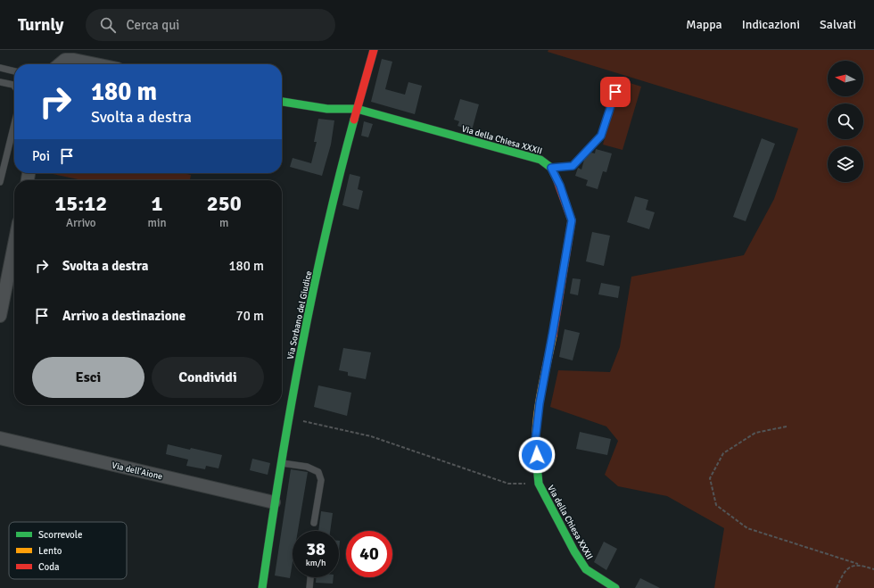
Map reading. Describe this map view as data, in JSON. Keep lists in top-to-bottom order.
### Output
{
  "streets": {
    "street": ["Via della Chiesa XXXII", "Via Sorbano del Giudice", "Via dell'Aione"]
  },
  "crossings": [
    ["Via della Chiesa XXXII", "Via Sorbano del Giudice"],
    ["Via Sorbano del Giudice", "Via dell'Aione"]
  ],
  "legend": ["Scorrevole", "Lento", "Coda"],
  "north": "left",
  "page": {
    "header": "Turnly",
    "search": "Cerca qui",
    "nav": ["Mappa", "Indicazioni", "Salvati"],
    "turn": ["180 m", "Svolta a destra"],
    "then": "Poi",
    "eta": [
      "15:12",
      "Arrivo",
      "1",
      "min",
      "250",
      "m"
    ],
    "list": [
      {
        "name": "Svolta a destra",
        "value": "180 m"
      },
      {
        "name": "Arrivo a destinazione",
        "value": "70 m"
      }
    ],
    "buttons": ["Esci", "Condividi"],
    "speed": "38 km/h",
    "limit": "40"
  }
}
